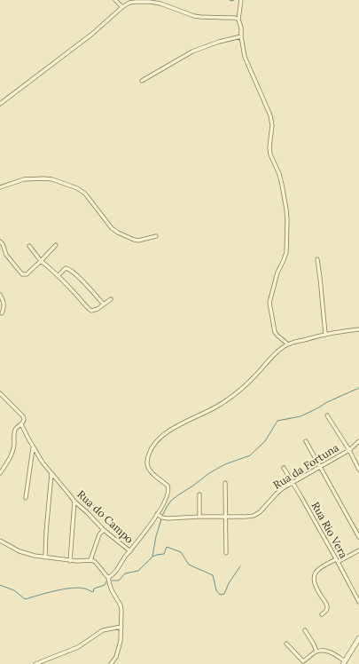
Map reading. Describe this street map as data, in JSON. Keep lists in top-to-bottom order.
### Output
{
  "streets": {
    "street": ["Rua da Fortuna", "Rua do Campo", "Rua Rio Vera"]
  },
  "crossings": [
    ["Rua da Fortuna", "Rua Rio Vera"]
  ]
}
